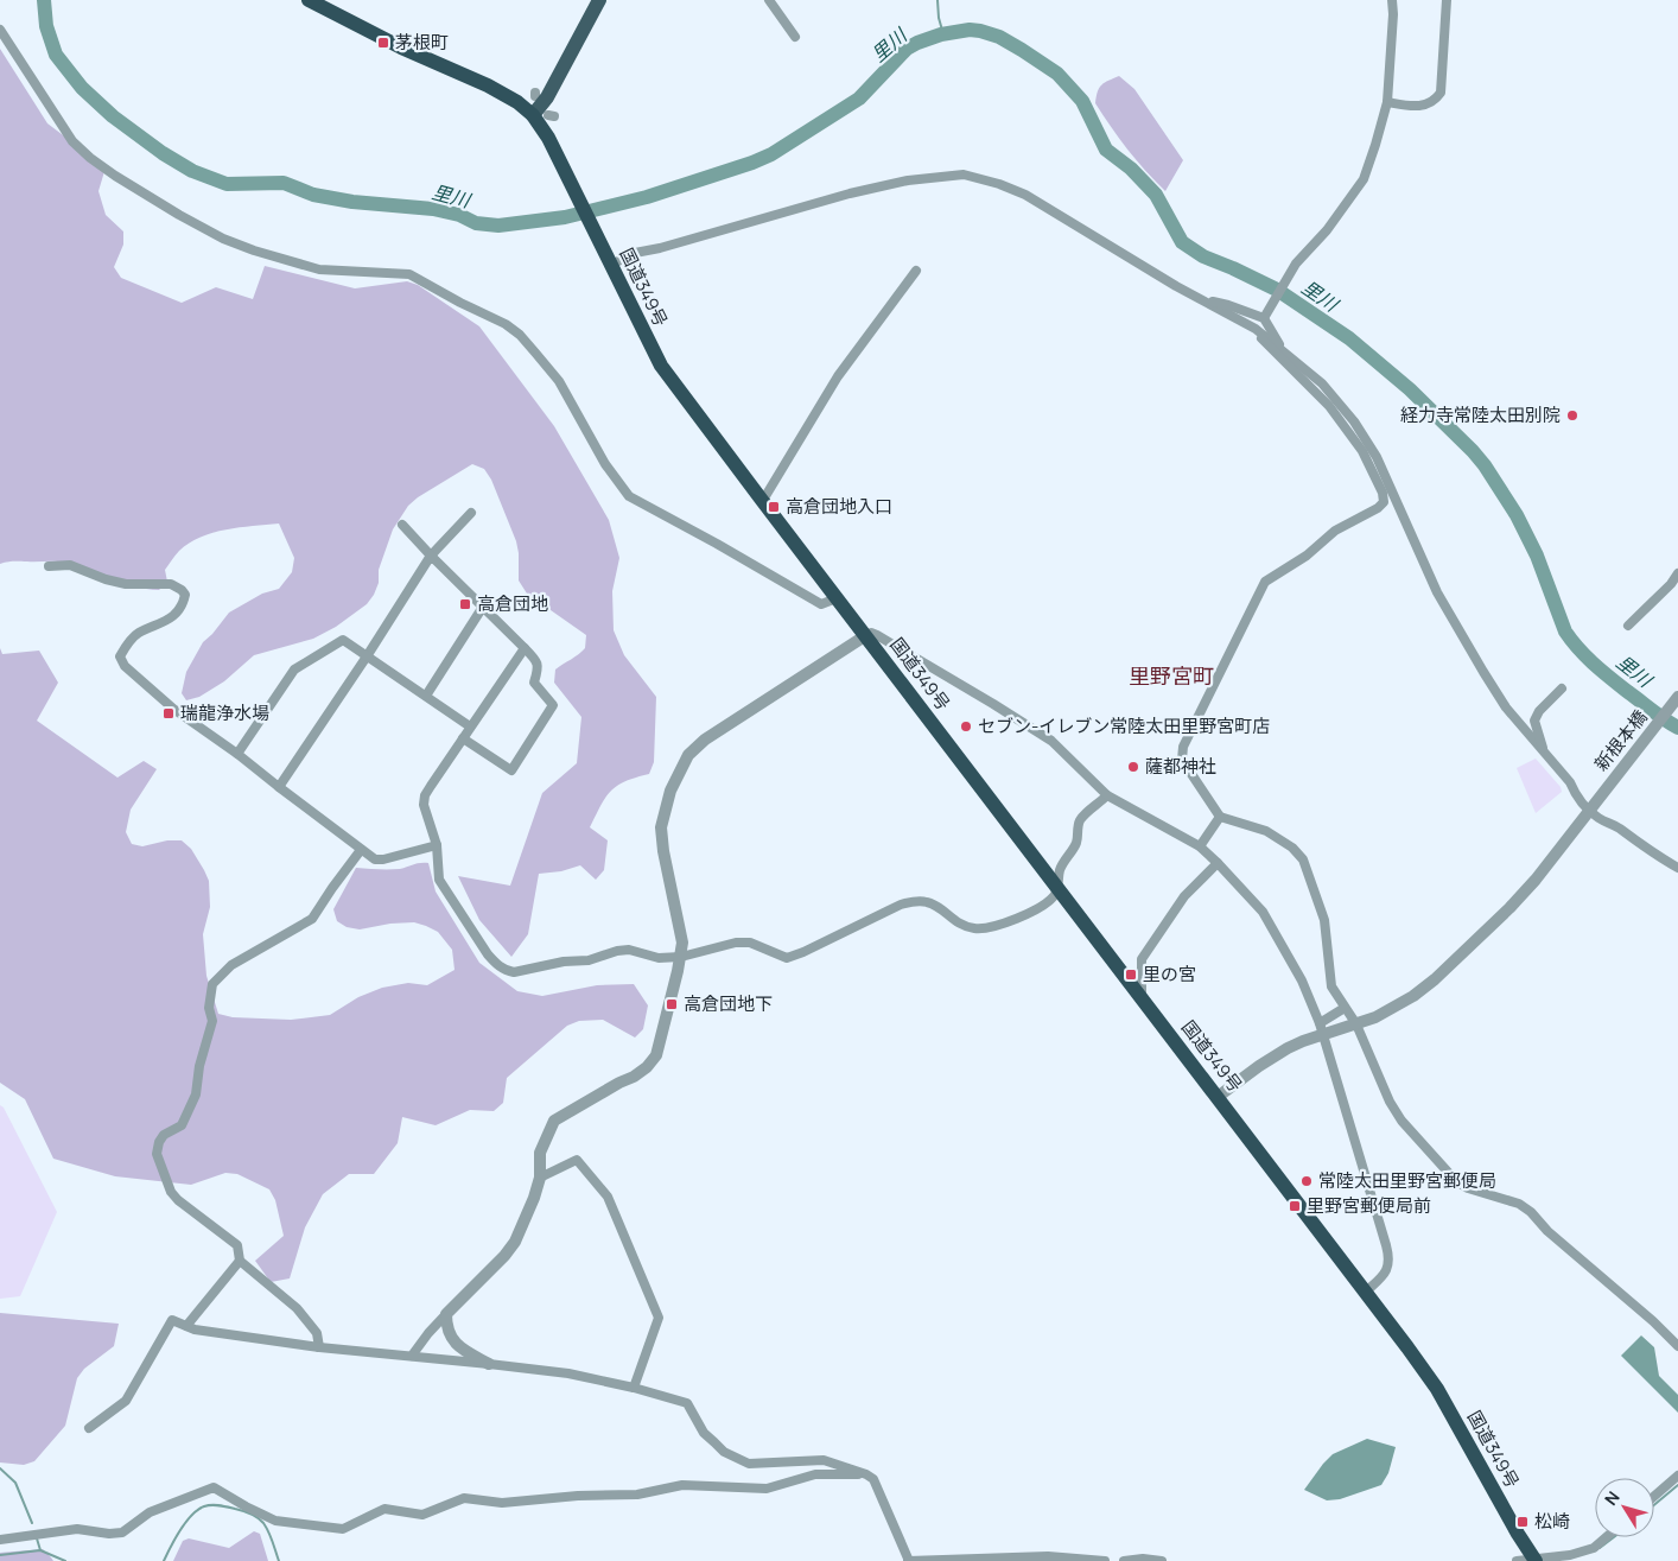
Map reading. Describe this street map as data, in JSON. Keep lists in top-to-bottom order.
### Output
{
  "streets": {
    "highway": ["国道349号"],
    "street": ["新根本橋"]
  },
  "crossings": [
    ["国道349号", "新根本橋"]
  ],
  "districts": ["里野宮町"],
  "water": ["里川"],
  "places": {
    "transit": [
      "茅根町",
      "高倉団地入口",
      "高倉団地",
      "瑞龍浄水場",
      "里の宮",
      "高倉団地下",
      "里野宮郵便局前",
      "松崎"
    ],
    "other": [
      "経力寺常陸太田別院",
      "セブン-イレブン常陸太田里野宮町店",
      "薩都神社",
      "常陸太田里野宮郵便局"
    ]
  },
  "north": "top left"
}
